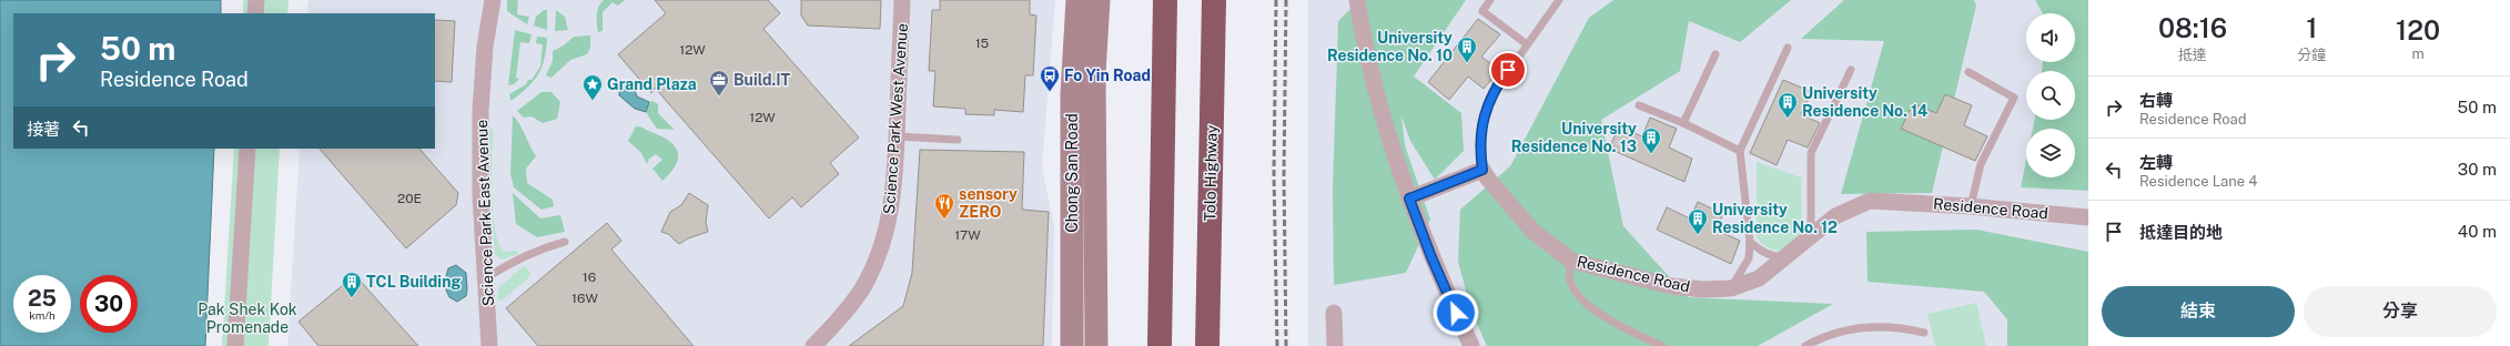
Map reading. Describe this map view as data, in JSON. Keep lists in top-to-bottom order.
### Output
{
  "streets": {
    "highway": ["Tolo Highway"],
    "main road": ["Chong San Road"],
    "street": ["Science Park West Avenue", "Residence Road", "Science Park East Avenue"]
  },
  "parks": ["Pak Shek Kok Promenade"],
  "places": {
    "building": [
      "University Residence No. 10",
      "University Residence No. 14",
      "University Residence No. 13",
      "University Residence No. 12",
      "TCL Building"
    ],
    "bus stop": ["Fo Yin Road"],
    "office": ["Build.IT"],
    "place": ["Grand Plaza"],
    "restaurant": ["sensory ZERO"]
  },
  "house_numbers": [
    "15",
    "12W",
    "12W",
    "20E",
    "17W",
    "16",
    "16W"
  ],
  "page": {
    "eta": [
      "08:16",
      "抵達",
      "1",
      "分鐘",
      "120",
      "m"
    ],
    "turn": ["50 m", "Residence Road"],
    "list": [
      {
        "name": "右轉",
        "note": "Residence Road",
        "value": "50 m"
      },
      {
        "name": "左轉",
        "note": "Residence Lane 4",
        "value": "30 m"
      },
      {
        "name": "抵達目的地",
        "value": "40 m"
      }
    ],
    "then": "接著",
    "speed": "25 km/h",
    "limit": "30",
    "buttons": ["結束", "分享"]
  }
}
